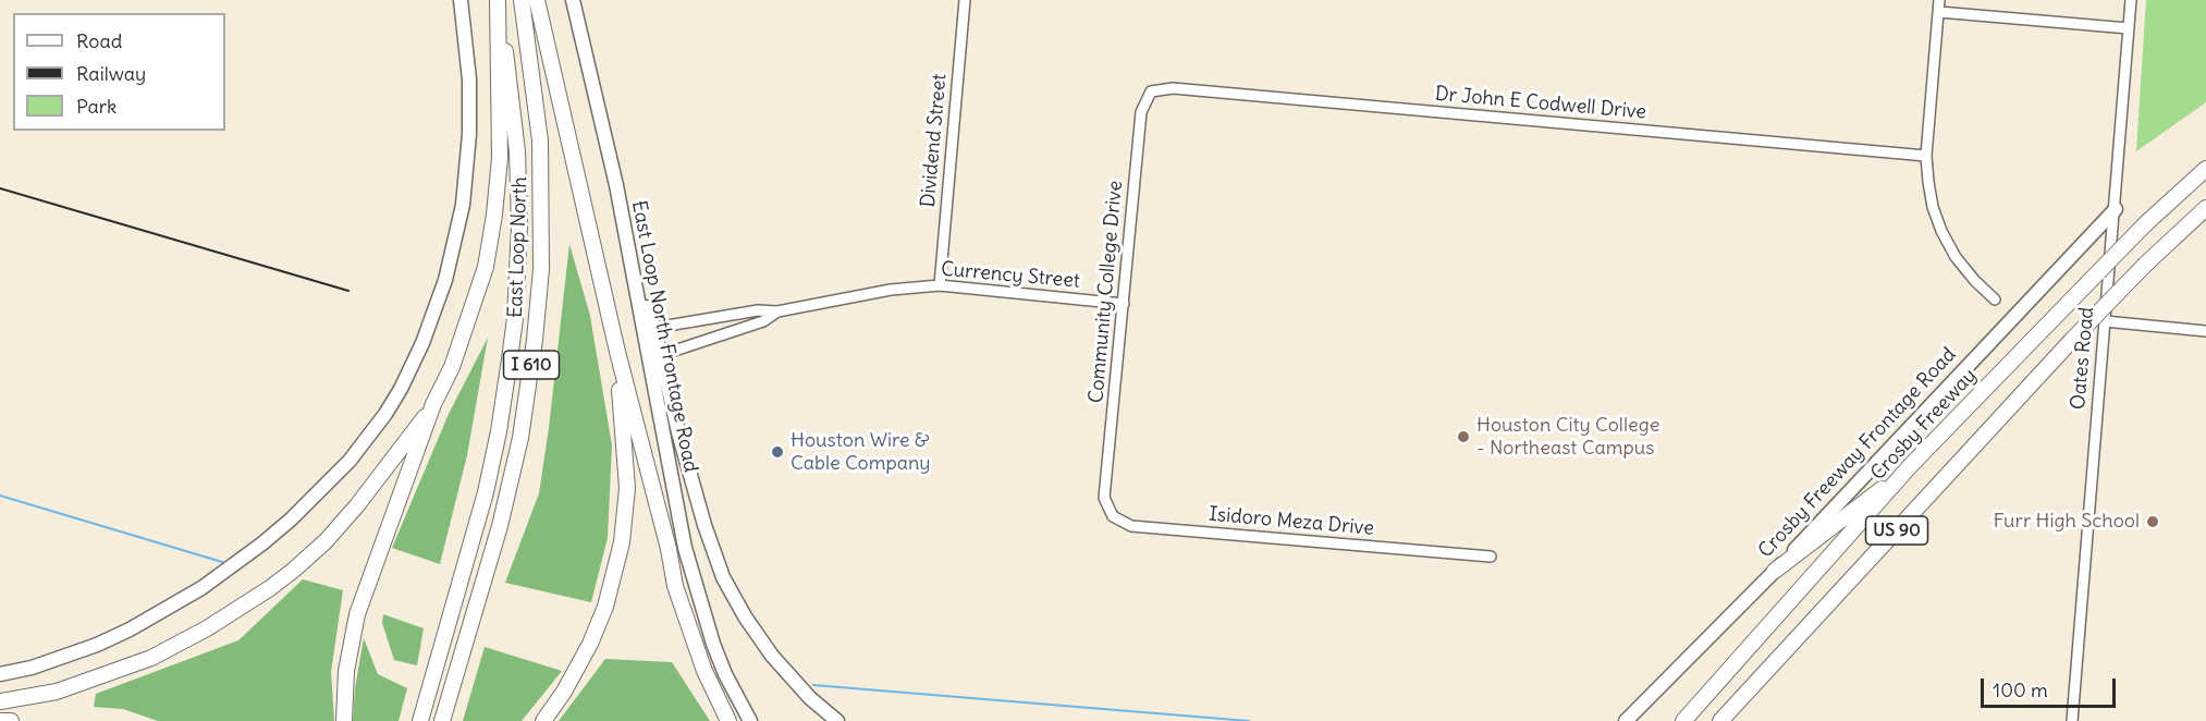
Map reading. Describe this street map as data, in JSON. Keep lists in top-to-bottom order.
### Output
{
  "streets": {
    "highway": [
      "East Loop North",
      "I 610",
      "Crosby Freeway",
      "US 90"
    ],
    "main road": ["East Loop North Frontage Road", "Crosby Freeway Frontage Road"],
    "street": [
      "Dr John E Codwell Drive",
      "Dividend Street",
      "Currency Street",
      "Community College Drive",
      "Oates Road",
      "Isidoro Meza Drive"
    ]
  },
  "crossings": [
    ["Dr John E Codwell Drive", "Community College Drive"],
    ["Dividend Street", "Currency Street"],
    ["Currency Street", "Community College Drive"],
    ["Community College Drive", "Isidoro Meza Drive"],
    ["Oates Road", "Crosby Freeway Frontage Road"]
  ],
  "places": ["Houston City College - Northeast Campus", "Houston Wire & Cable Company", "Furr High School"],
  "legend": ["Road", "Railway", "Park"],
  "scale_bar": "100 m"
}
